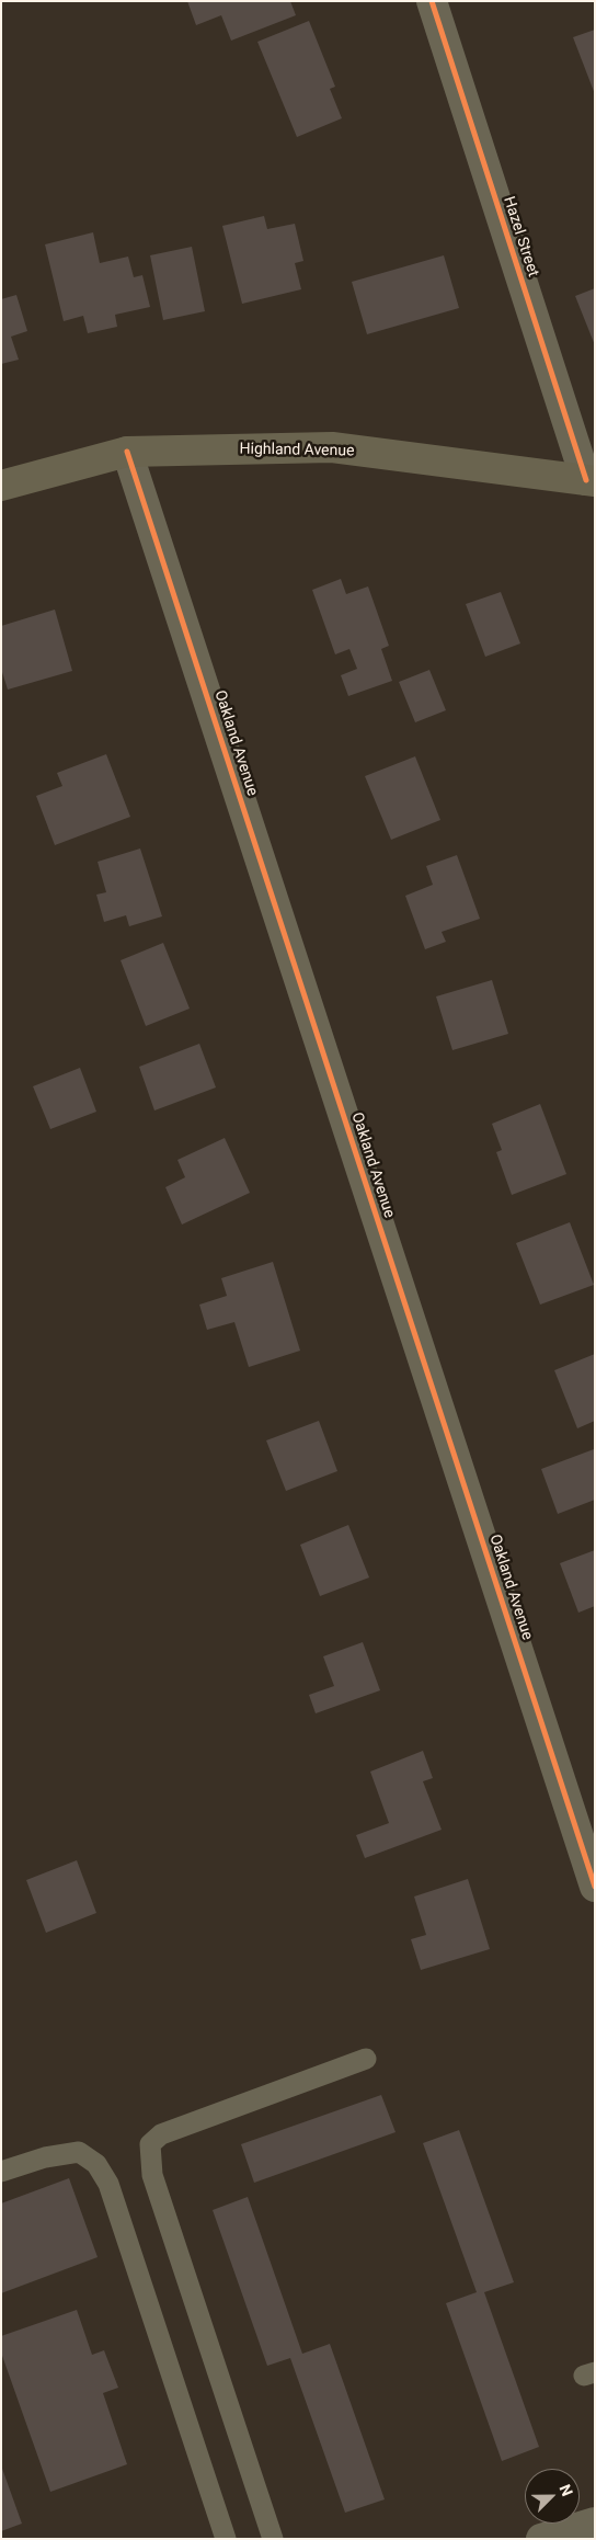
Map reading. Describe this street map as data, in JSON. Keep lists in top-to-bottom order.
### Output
{
  "streets": {
    "main road": ["Highland Avenue"],
    "street": ["Hazel Street", "Oakland Avenue"]
  },
  "crossings": [
    ["Hazel Street", "Highland Avenue"],
    ["Highland Avenue", "Oakland Avenue"]
  ],
  "north": "top right"
}
